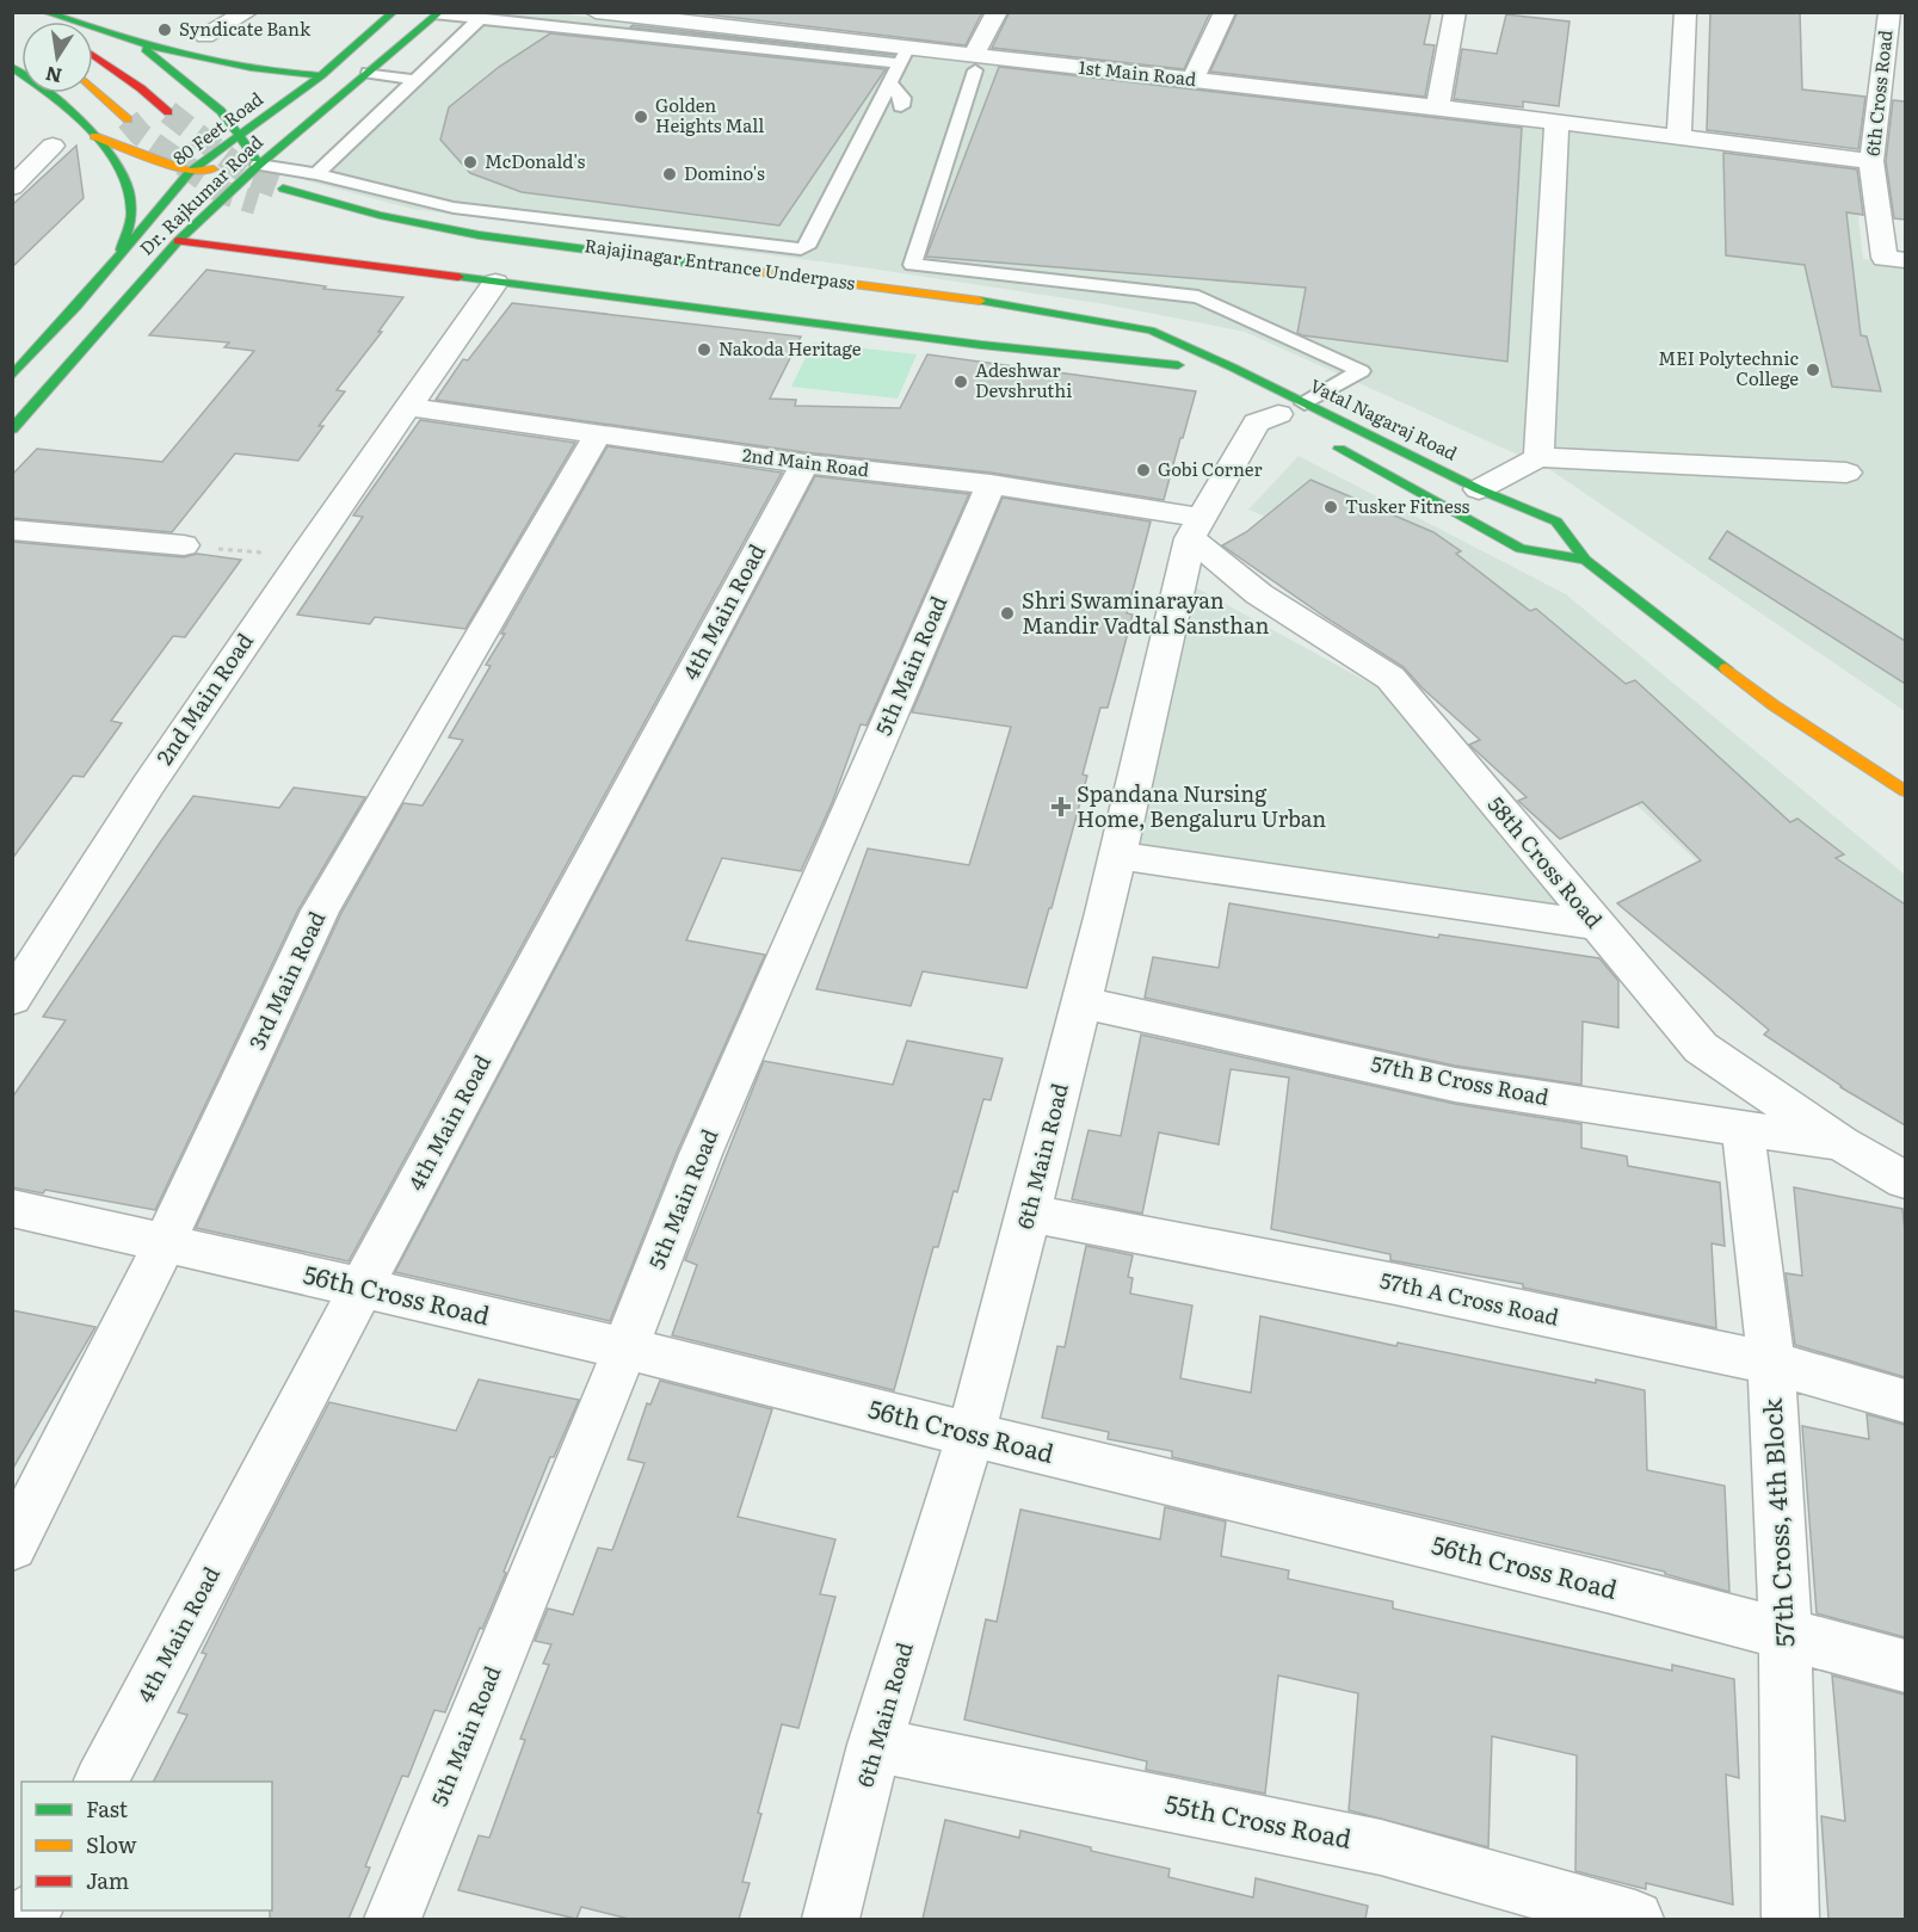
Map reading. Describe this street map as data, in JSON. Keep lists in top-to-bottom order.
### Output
{
  "streets": {
    "main road": [
      "80 Feet Road",
      "Dr. Rajkumar Road",
      "Rajajinagar Entrance Underpass",
      "Vatal Nagaraj Road"
    ],
    "street": [
      "1st Main Road",
      "6th Cross Road",
      "2nd Main Road",
      "4th Main Road",
      "5th Main Road",
      "58th Cross Road",
      "3rd Main Road",
      "57th B Cross Road",
      "6th Main Road",
      "56th Cross Road",
      "57th A Cross Road",
      "57th Cross, 4th Block",
      "55th Cross Road"
    ]
  },
  "crossings": [
    ["1st Main Road", "6th Cross Road"],
    ["80 Feet Road", "Dr. Rajkumar Road"],
    ["Rajajinagar Entrance Underpass", "Vatal Nagaraj Road"],
    ["Vatal Nagaraj Road", "6th Main Road"],
    ["2nd Main Road", "4th Main Road"],
    ["2nd Main Road", "5th Main Road"],
    ["2nd Main Road", "58th Cross Road"],
    ["2nd Main Road", "3rd Main Road"],
    ["2nd Main Road", "6th Main Road"],
    ["4th Main Road", "56th Cross Road"],
    ["5th Main Road", "56th Cross Road"],
    ["58th Cross Road", "57th B Cross Road"],
    ["58th Cross Road", "6th Main Road"],
    ["3rd Main Road", "56th Cross Road"],
    ["57th B Cross Road", "6th Main Road"],
    ["57th B Cross Road", "57th Cross, 4th Block"],
    ["6th Main Road", "56th Cross Road"],
    ["6th Main Road", "57th A Cross Road"],
    ["6th Main Road", "55th Cross Road"],
    ["56th Cross Road", "57th Cross, 4th Block"],
    ["57th A Cross Road", "57th Cross, 4th Block"]
  ],
  "places": {
    "other": [
      "Syndicate Bank",
      "Golden Heights Mall",
      "McDonald's",
      "Domino's",
      "Nakoda Heritage",
      "MEI Polytechnic College",
      "Adeshwar Devshruthi",
      "Gobi Corner",
      "Tusker Fitness",
      "Shri Swaminarayan Mandir Vadtal Sansthan"
    ],
    "health": ["Spandana Nursing Home, Bengaluru Urban"]
  },
  "legend": ["Fast", "Slow", "Jam"],
  "north": "bottom"
}
